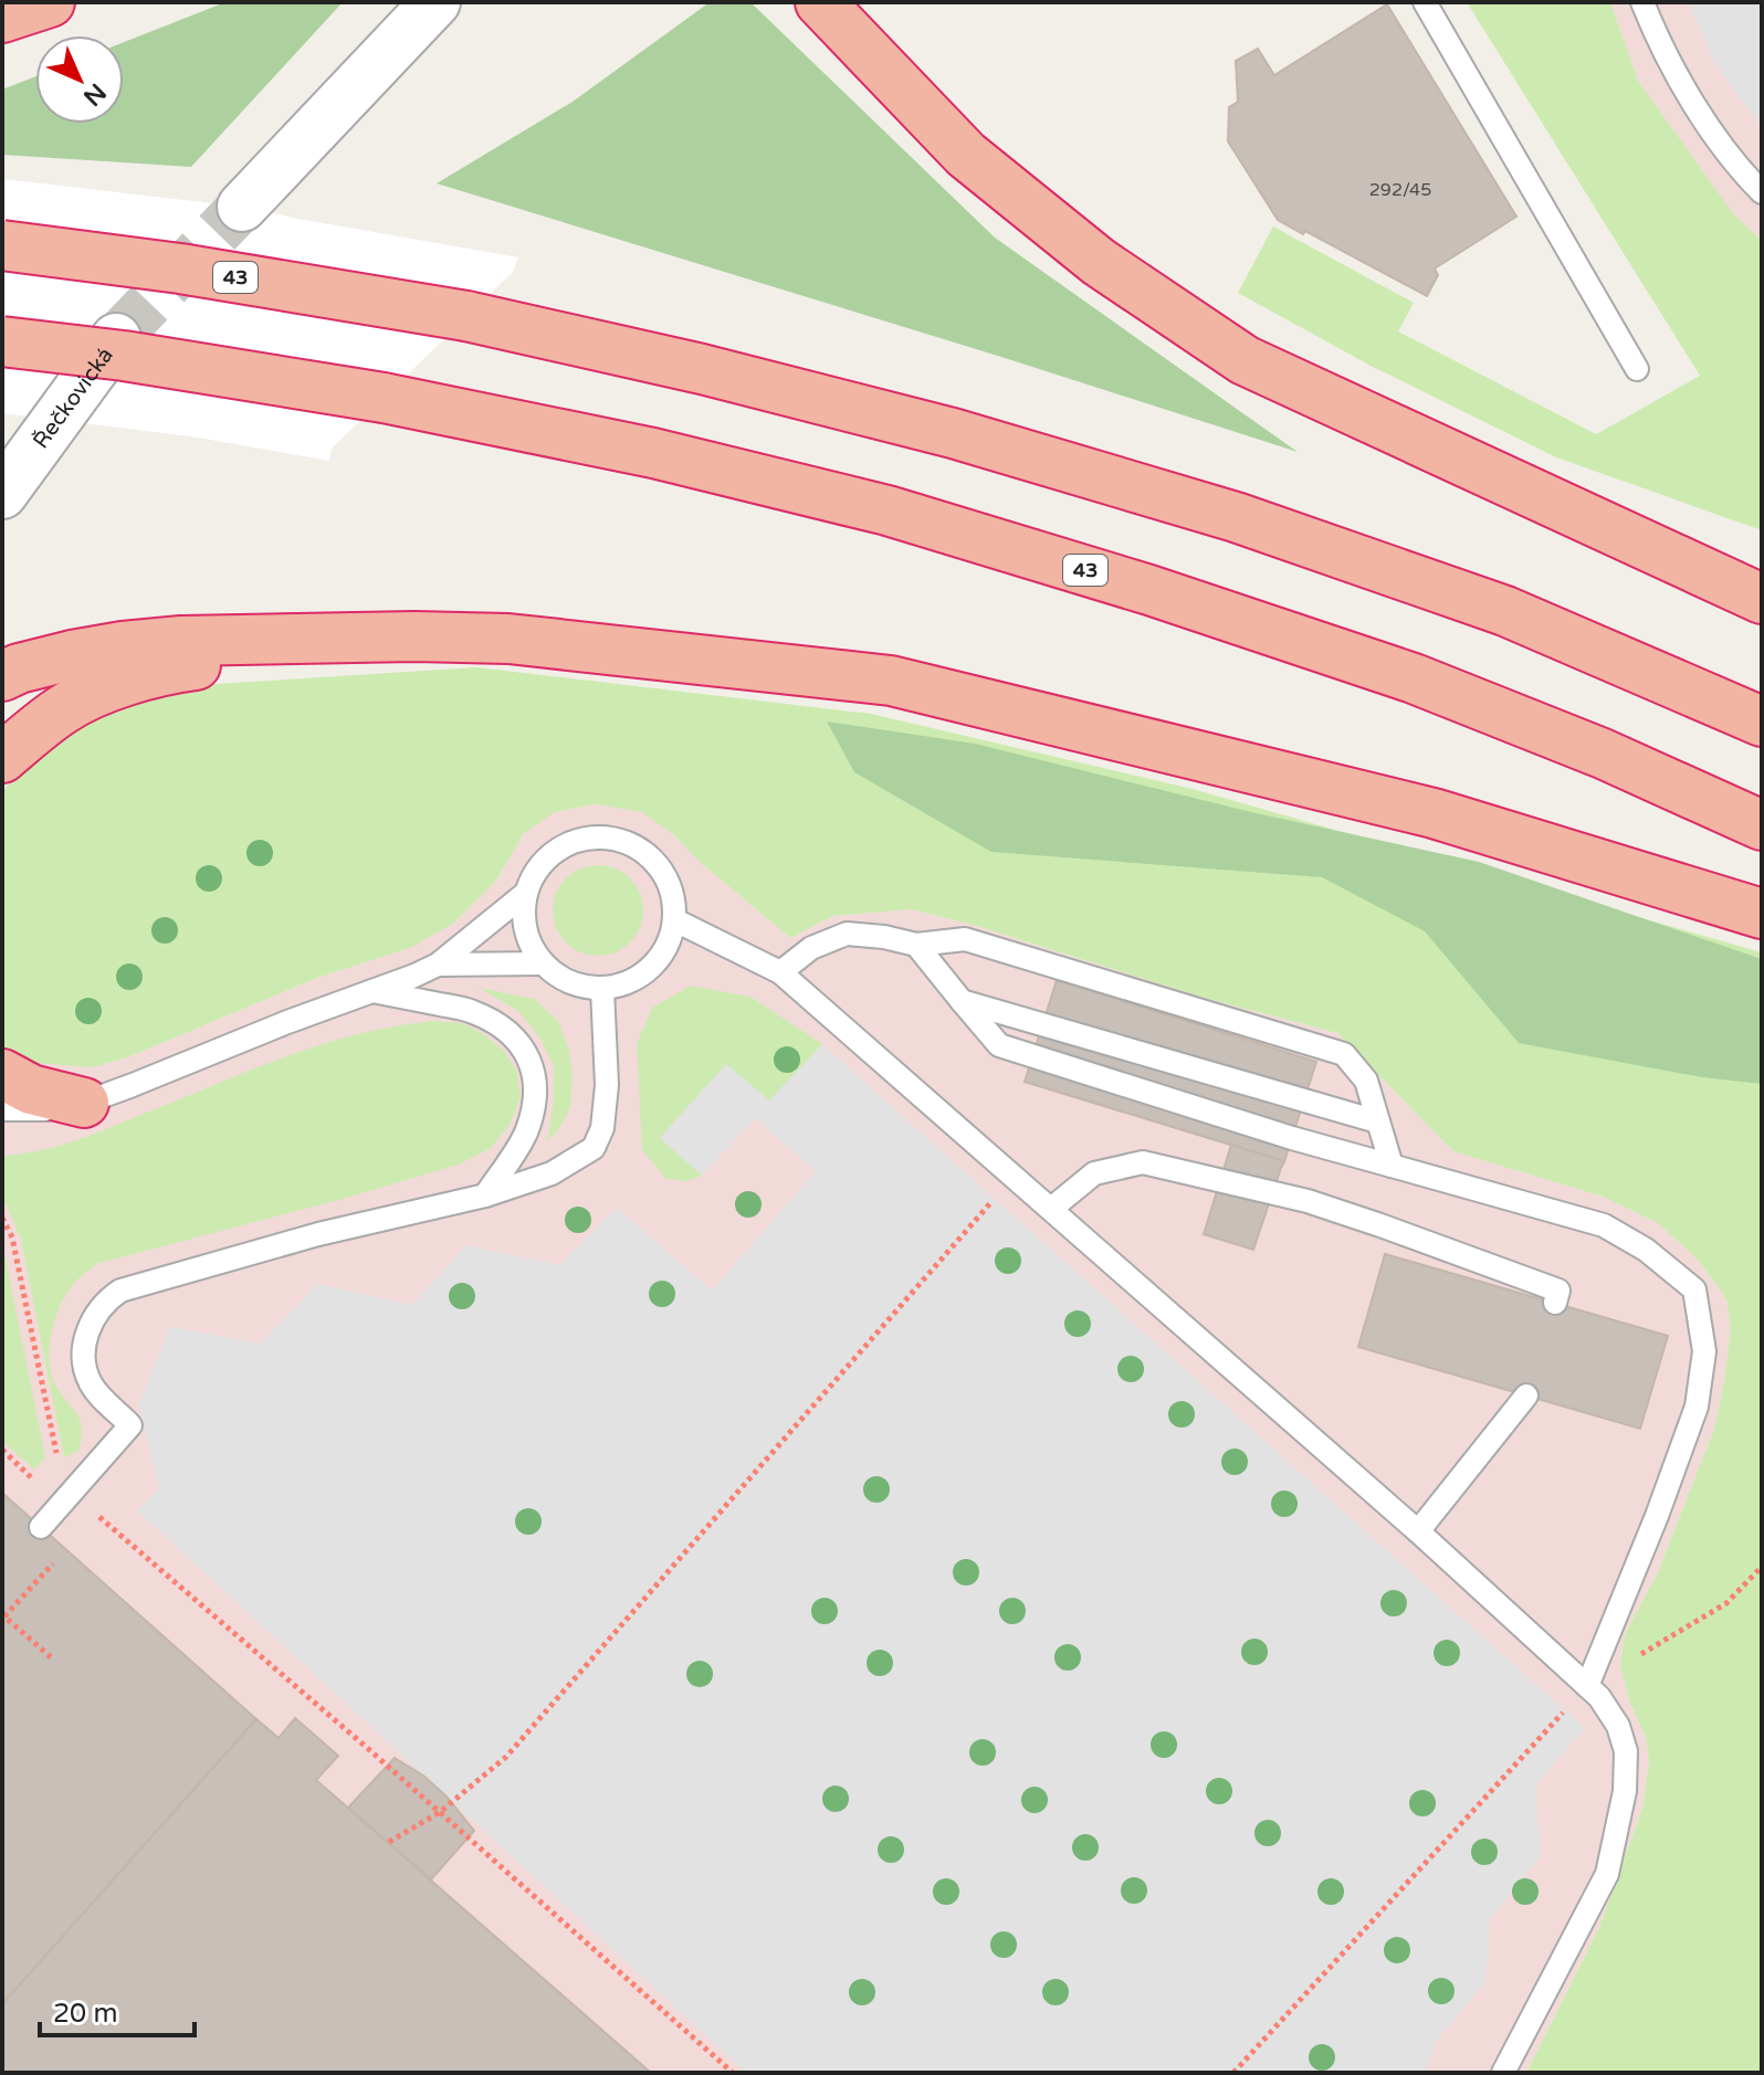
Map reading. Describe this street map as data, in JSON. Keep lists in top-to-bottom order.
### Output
{
  "streets": {
    "highway": ["43"],
    "street": ["Řečkovická"]
  },
  "house_numbers": ["292/45"],
  "scale_bar": "20 m",
  "north": "bottom right"
}
